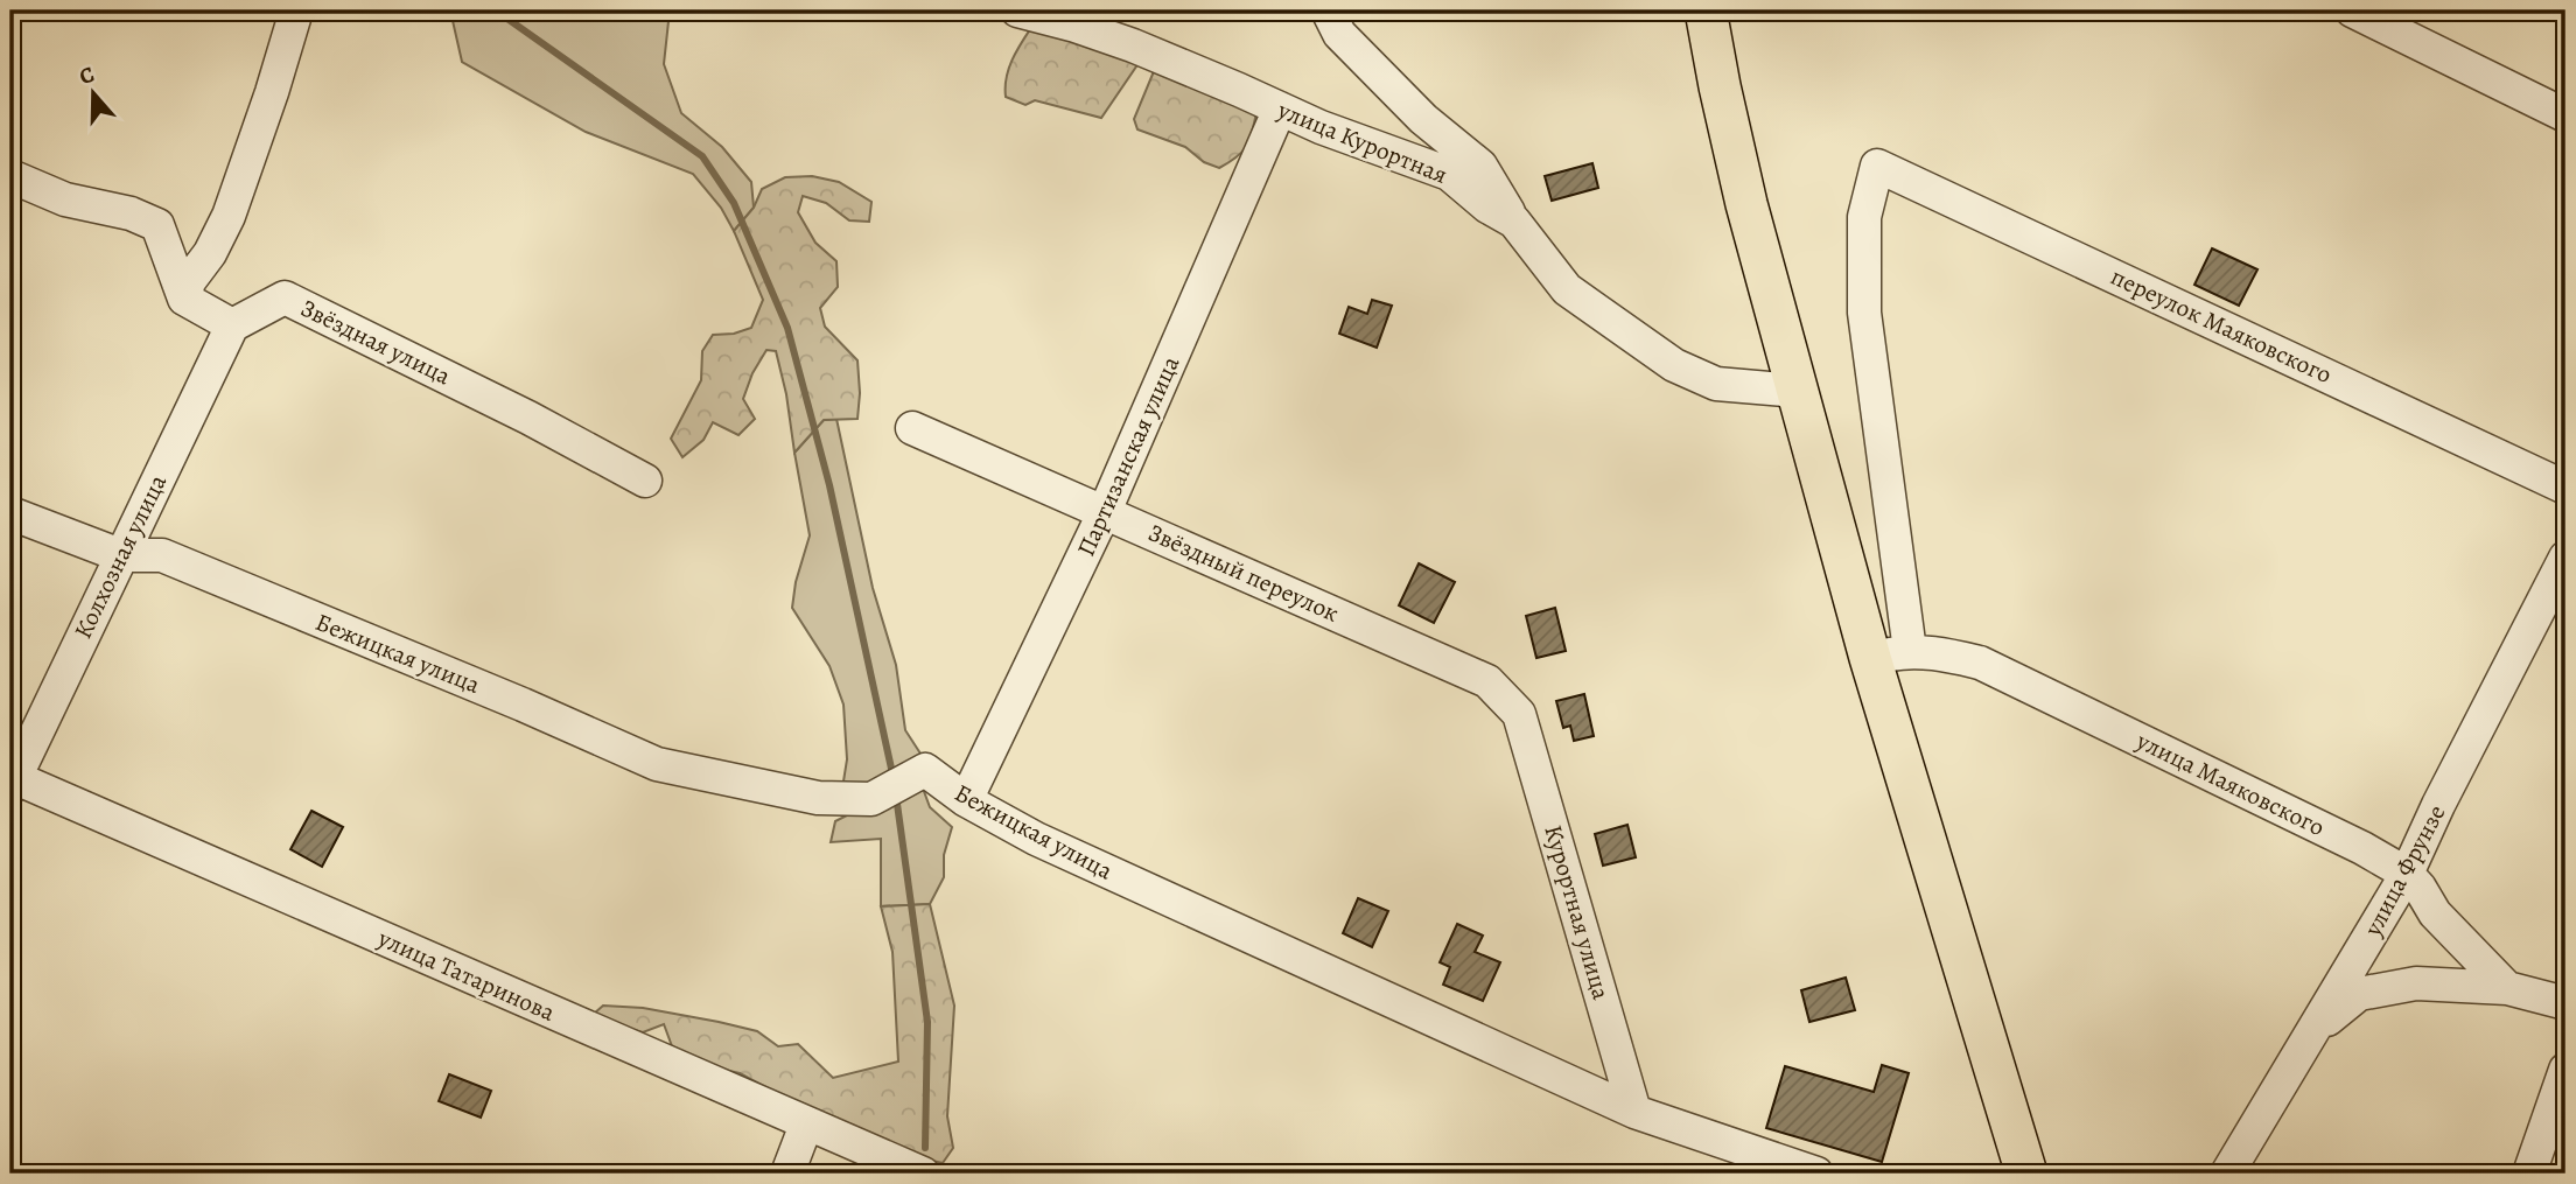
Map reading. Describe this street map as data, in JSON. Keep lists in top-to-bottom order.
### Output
{
  "streets": {
    "street": [
      "улица Курортная",
      "переулок Маяковского",
      "Звёздная улица",
      "Партизанская улица",
      "Колхозная улица",
      "Звёздный переулок",
      "Бежицкая улица",
      "улица Маяковского",
      "улица Фрунзе",
      "Курортная улица",
      "улица Татаринова"
    ]
  },
  "crossings": [
    ["улица Курортная", "Партизанская улица"],
    ["переулок Маяковского", "улица Маяковского"],
    ["Звёздная улица", "Колхозная улица"],
    ["Партизанская улица", "Звёздный переулок"],
    ["Партизанская улица", "Бежицкая улица"],
    ["Колхозная улица", "Бежицкая улица"],
    ["Колхозная улица", "улица Татаринова"],
    ["Звёздный переулок", "Курортная улица"],
    ["Бежицкая улица", "Курортная улица"],
    ["улица Маяковского", "улица Фрунзе"]
  ],
  "north": "top"
}
